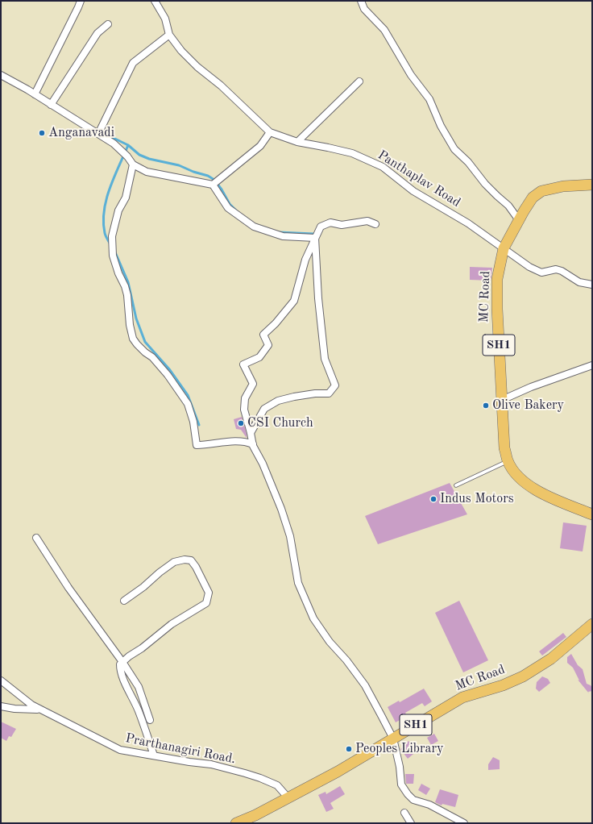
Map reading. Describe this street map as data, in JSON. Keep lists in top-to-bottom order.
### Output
{
  "streets": {
    "main road": ["MC Road", "SH1"],
    "street": ["Panthaplav Road", "Prarthanagiri Road."]
  },
  "crossings": [
    ["Panthaplav Road", "MC Road"],
    ["MC Road", "Prarthanagiri Road."]
  ],
  "places": [
    "Anganavadi",
    "Olive Bakery",
    "CSI Church",
    "Indus Motors",
    "Peoples Library"
  ]
}
